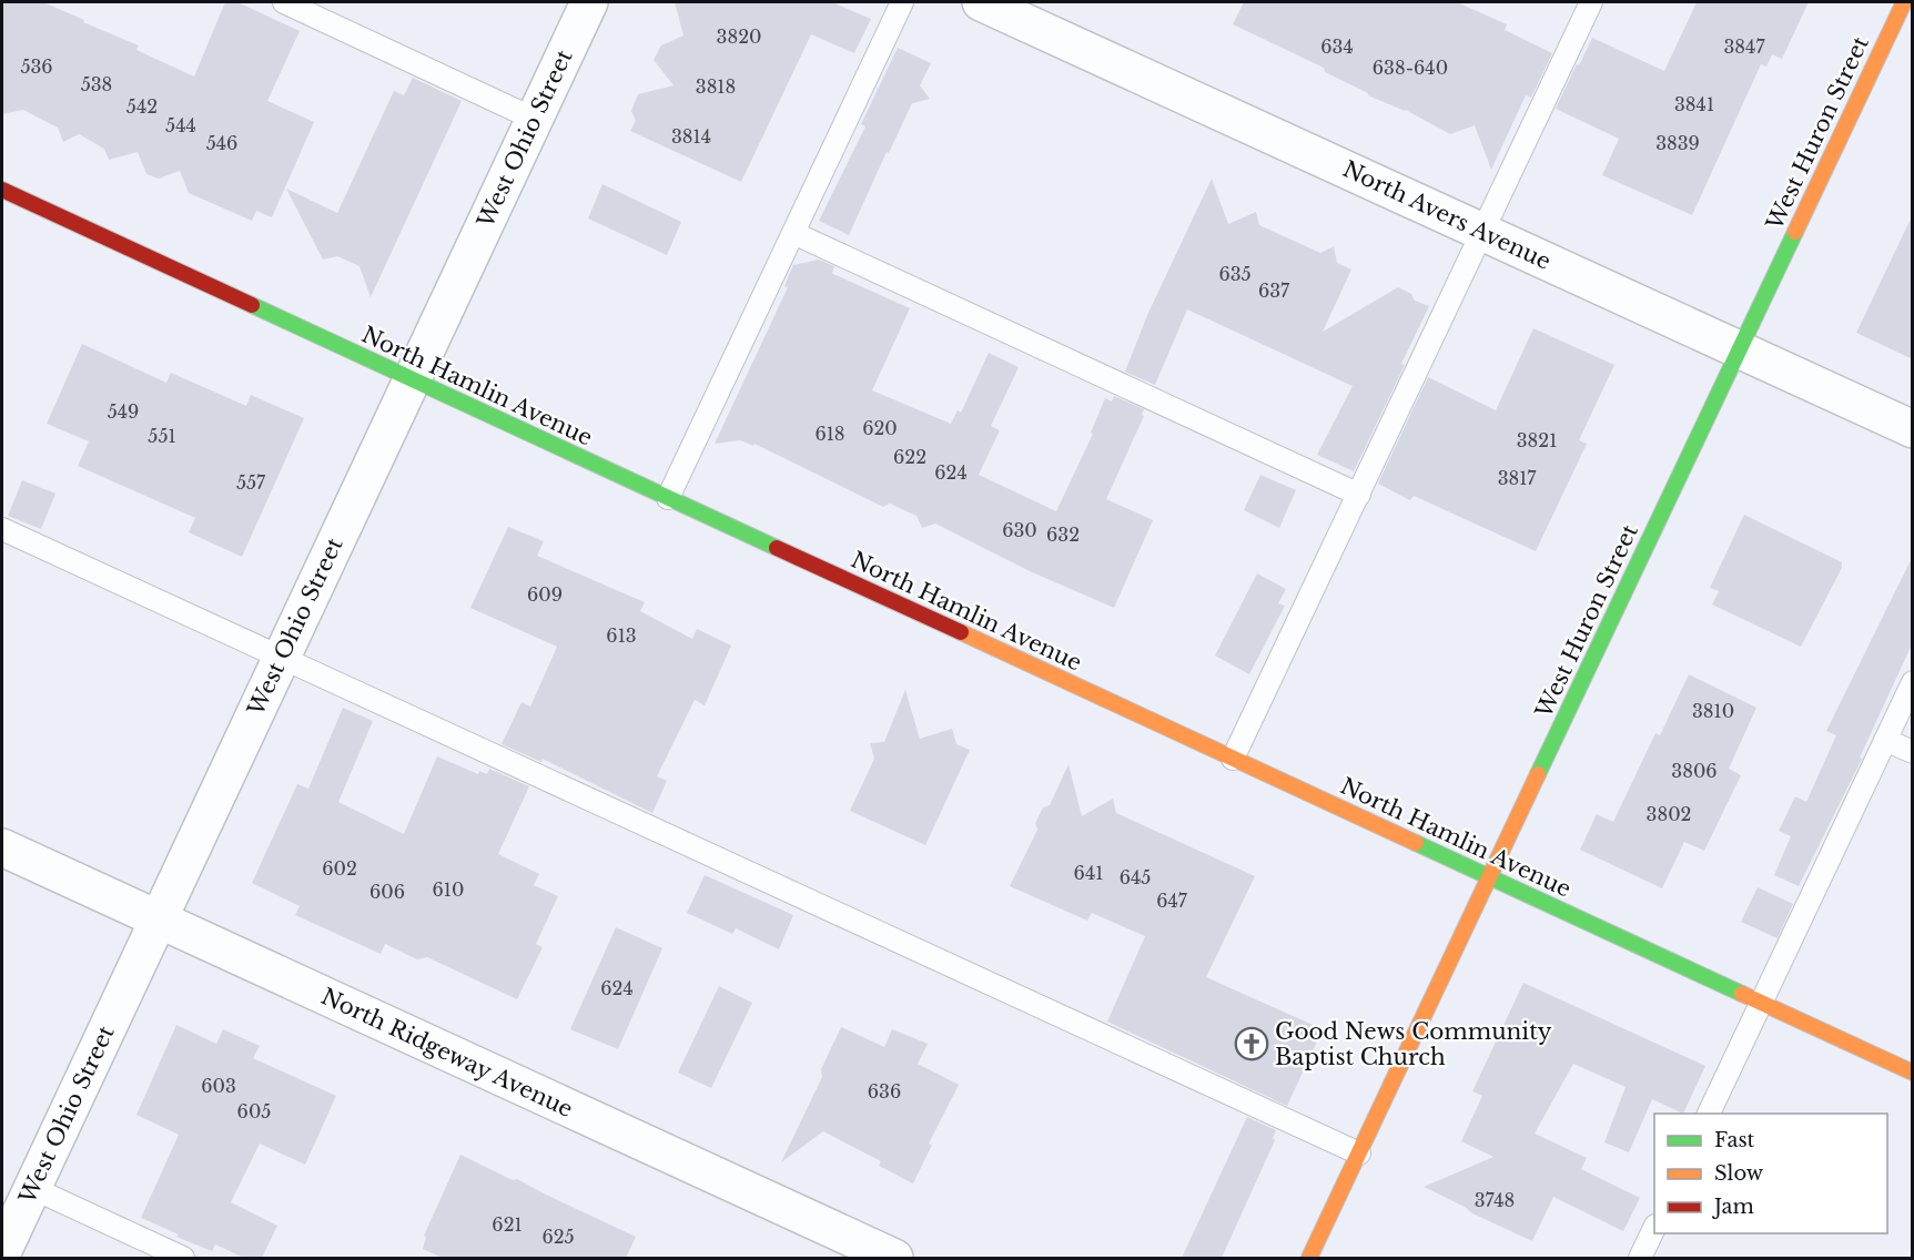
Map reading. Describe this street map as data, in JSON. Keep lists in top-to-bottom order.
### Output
{
  "streets": {
    "street": [
      "West Huron Street",
      "West Ohio Street",
      "North Avers Avenue",
      "North Hamlin Avenue",
      "North Ridgeway Avenue"
    ]
  },
  "crossings": [
    ["West Huron Street", "North Avers Avenue"],
    ["West Huron Street", "North Hamlin Avenue"],
    ["West Ohio Street", "North Hamlin Avenue"],
    ["West Ohio Street", "North Ridgeway Avenue"]
  ],
  "places": {
    "church": ["Good News Community Baptist Church"]
  },
  "house_numbers": [
    "3820",
    "634",
    "3847",
    "536",
    "638-640",
    "538",
    "3818",
    "3841",
    "542",
    "544",
    "3814",
    "546",
    "3839",
    "635",
    "637",
    "549",
    "620",
    "618",
    "551",
    "3821",
    "622",
    "624",
    "3817",
    "557",
    "630",
    "632",
    "609",
    "613",
    "3810",
    "3806",
    "3802",
    "602",
    "641",
    "645",
    "610",
    "606",
    "647",
    "624",
    "603",
    "636",
    "605",
    "3748",
    "621",
    "625"
  ],
  "legend": ["Fast", "Slow", "Jam"]
}
